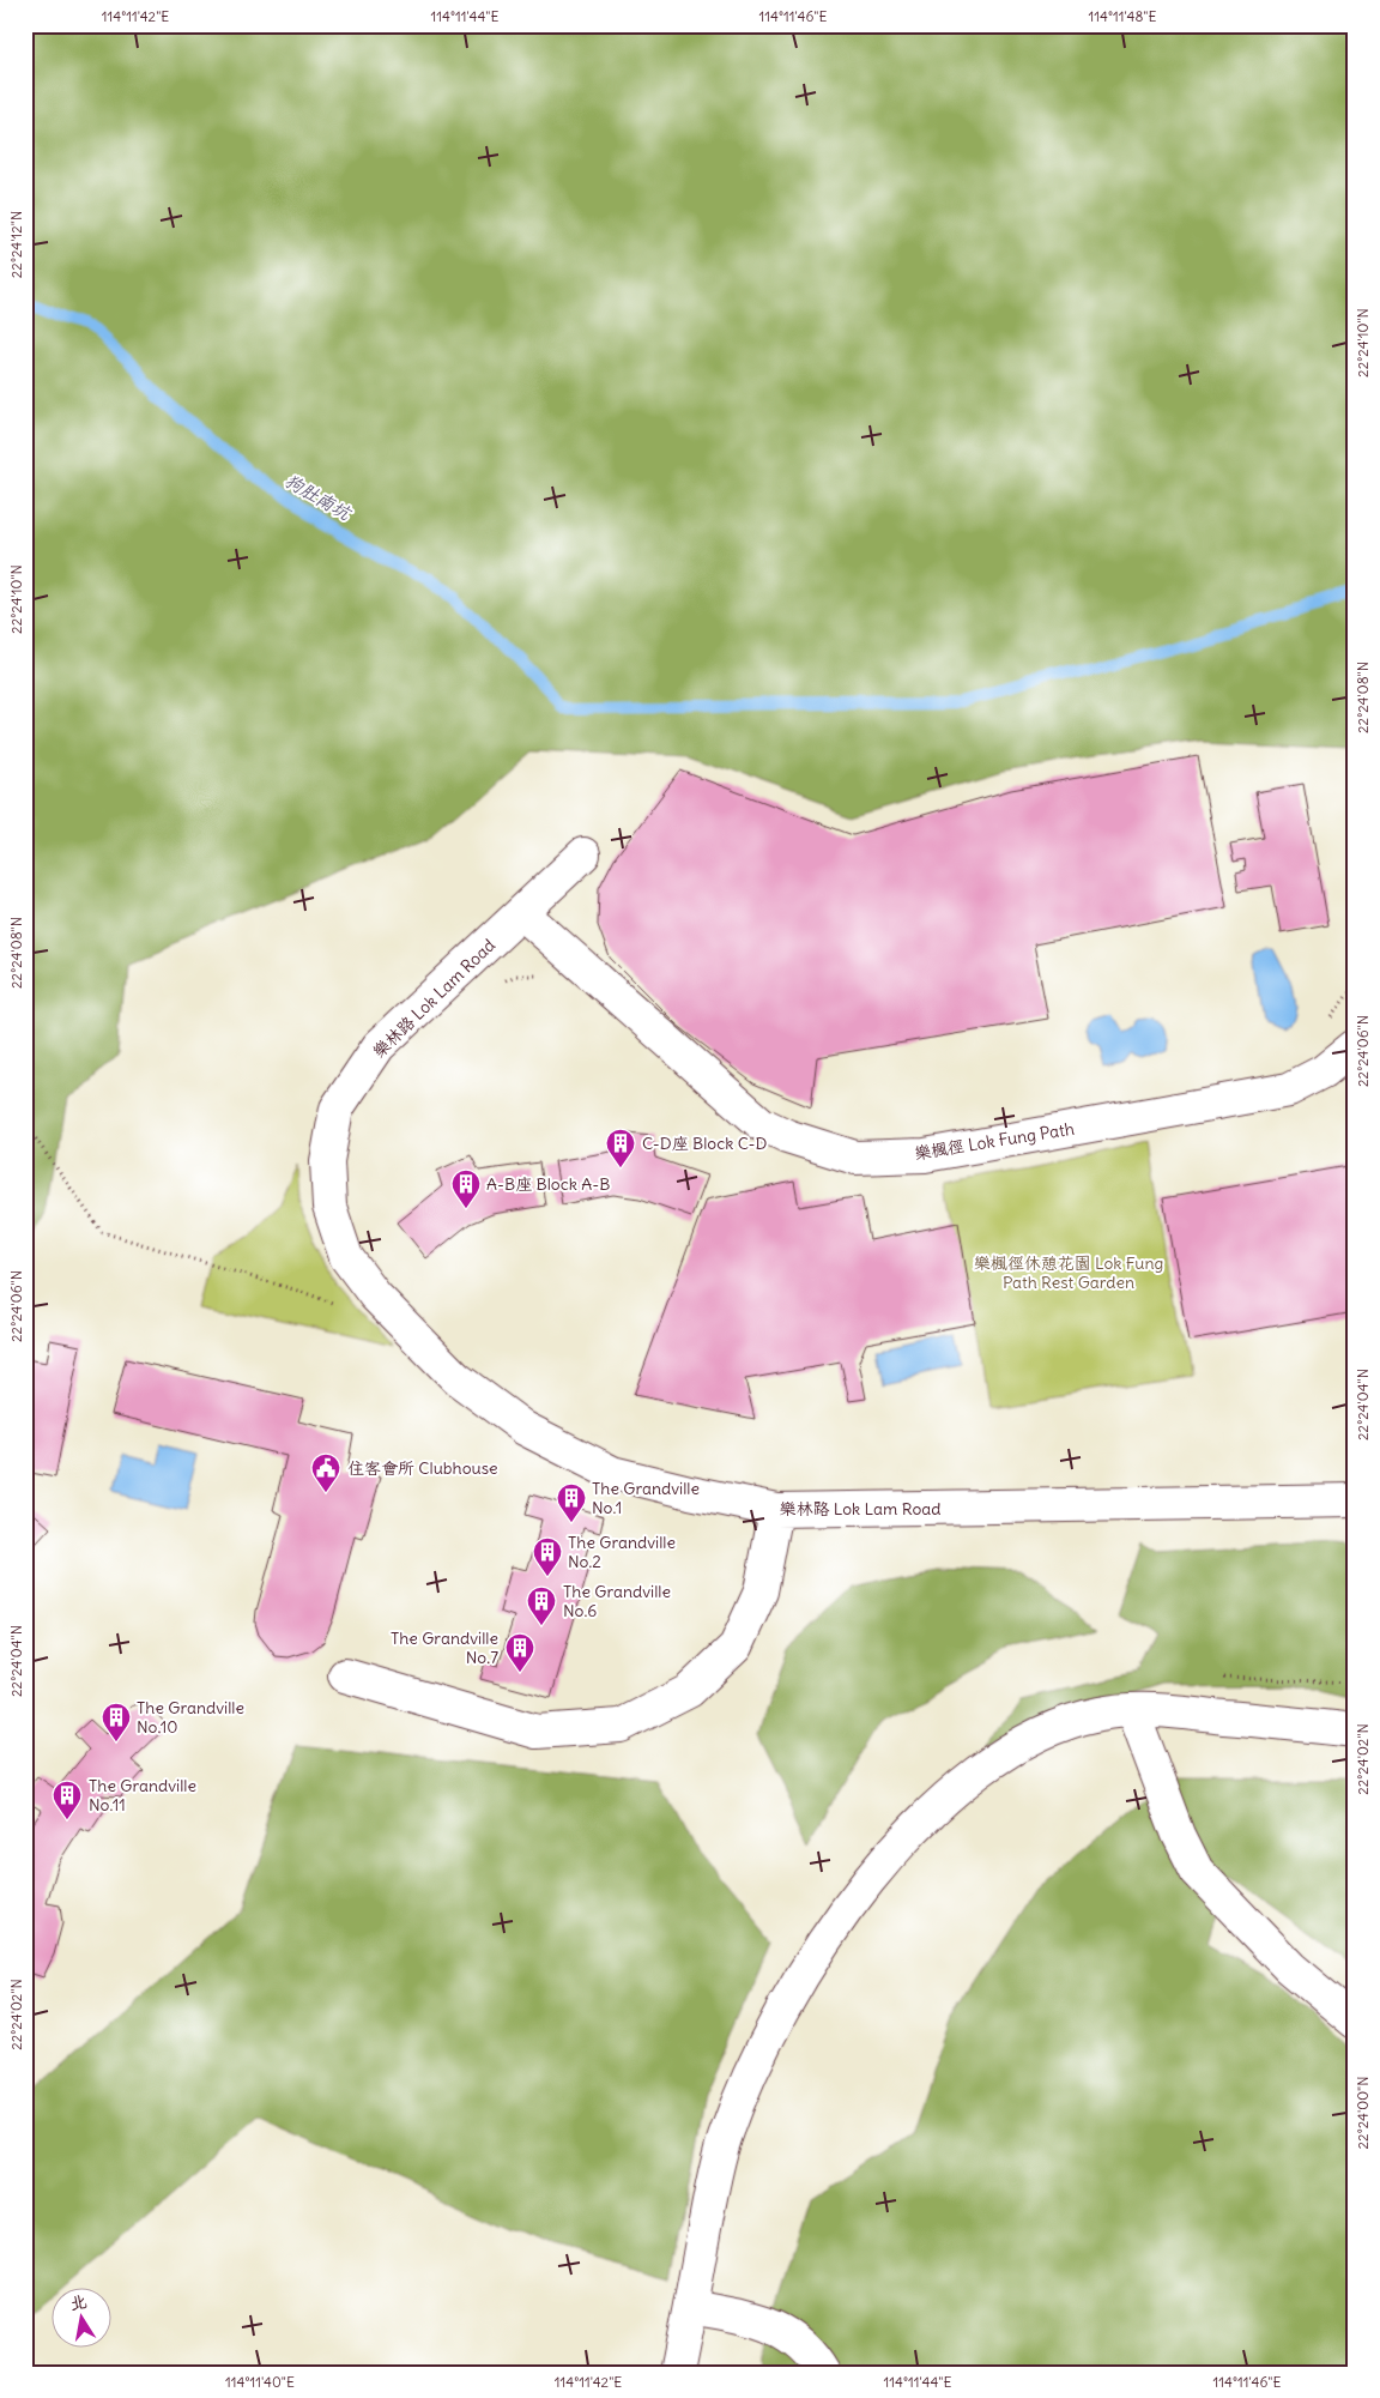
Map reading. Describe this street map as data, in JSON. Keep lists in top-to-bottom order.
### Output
{
  "streets": {
    "street": ["樂林路 Lok Lam Road", "樂楓徑 Lok Fung Path"]
  },
  "crossings": [
    ["樂林路 Lok Lam Road", "樂楓徑 Lok Fung Path"]
  ],
  "water": ["狗肚南坑"],
  "parks": ["樂楓徑休憩花園 Lok Fung Path Rest Garden"],
  "places": {
    "building": [
      "C-D座 Block C-D",
      "A-B座 Block A-B",
      "The Grandville No.1",
      "The Grandville No.2",
      "The Grandville No.6",
      "The Grandville No.7",
      "The Grandville No.10",
      "The Grandville No.11"
    ],
    "public building": ["住客會所 Clubhouse"]
  },
  "north": "top",
  "coordinates": [
    "114°11'42\"E",
    "114°11'44\"E",
    "114°11'46\"E",
    "114°11'48\"E",
    "22°24'12\"N",
    "22°24'10\"N",
    "22°24'08\"N",
    "22°24'06\"N",
    "22°24'04\"N",
    "22°24'02\"N",
    "22°24'00\"N",
    "114°11'40\"E"
  ]
}
